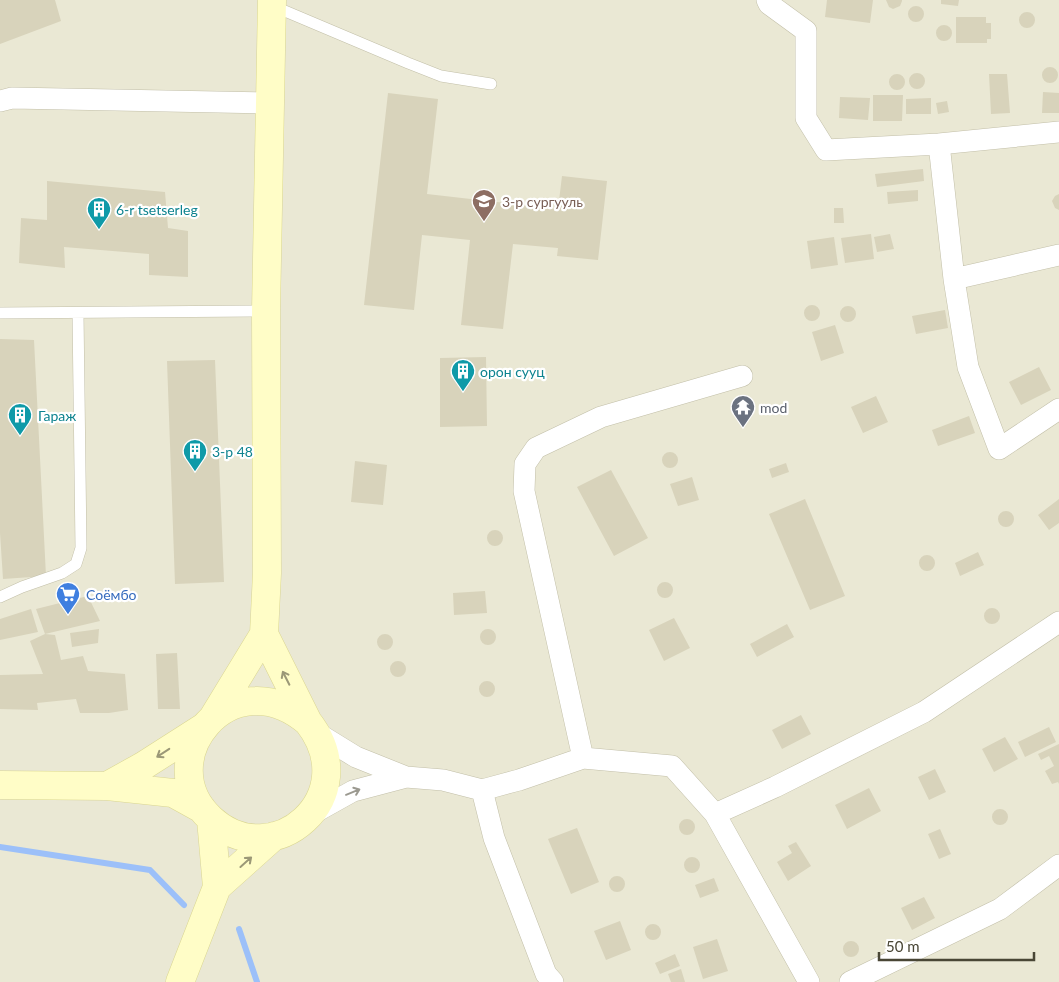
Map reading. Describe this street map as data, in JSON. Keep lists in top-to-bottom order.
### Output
{
  "places": {
    "school or university": ["3-р сургууль"],
    "building": [
      "6-r tsetserleg",
      "орон сууц",
      "Гараж",
      "3-р 48"
    ],
    "temple": ["mod"],
    "supermarket": ["Соёмбо"]
  },
  "scale_bar": "50 m"
}
